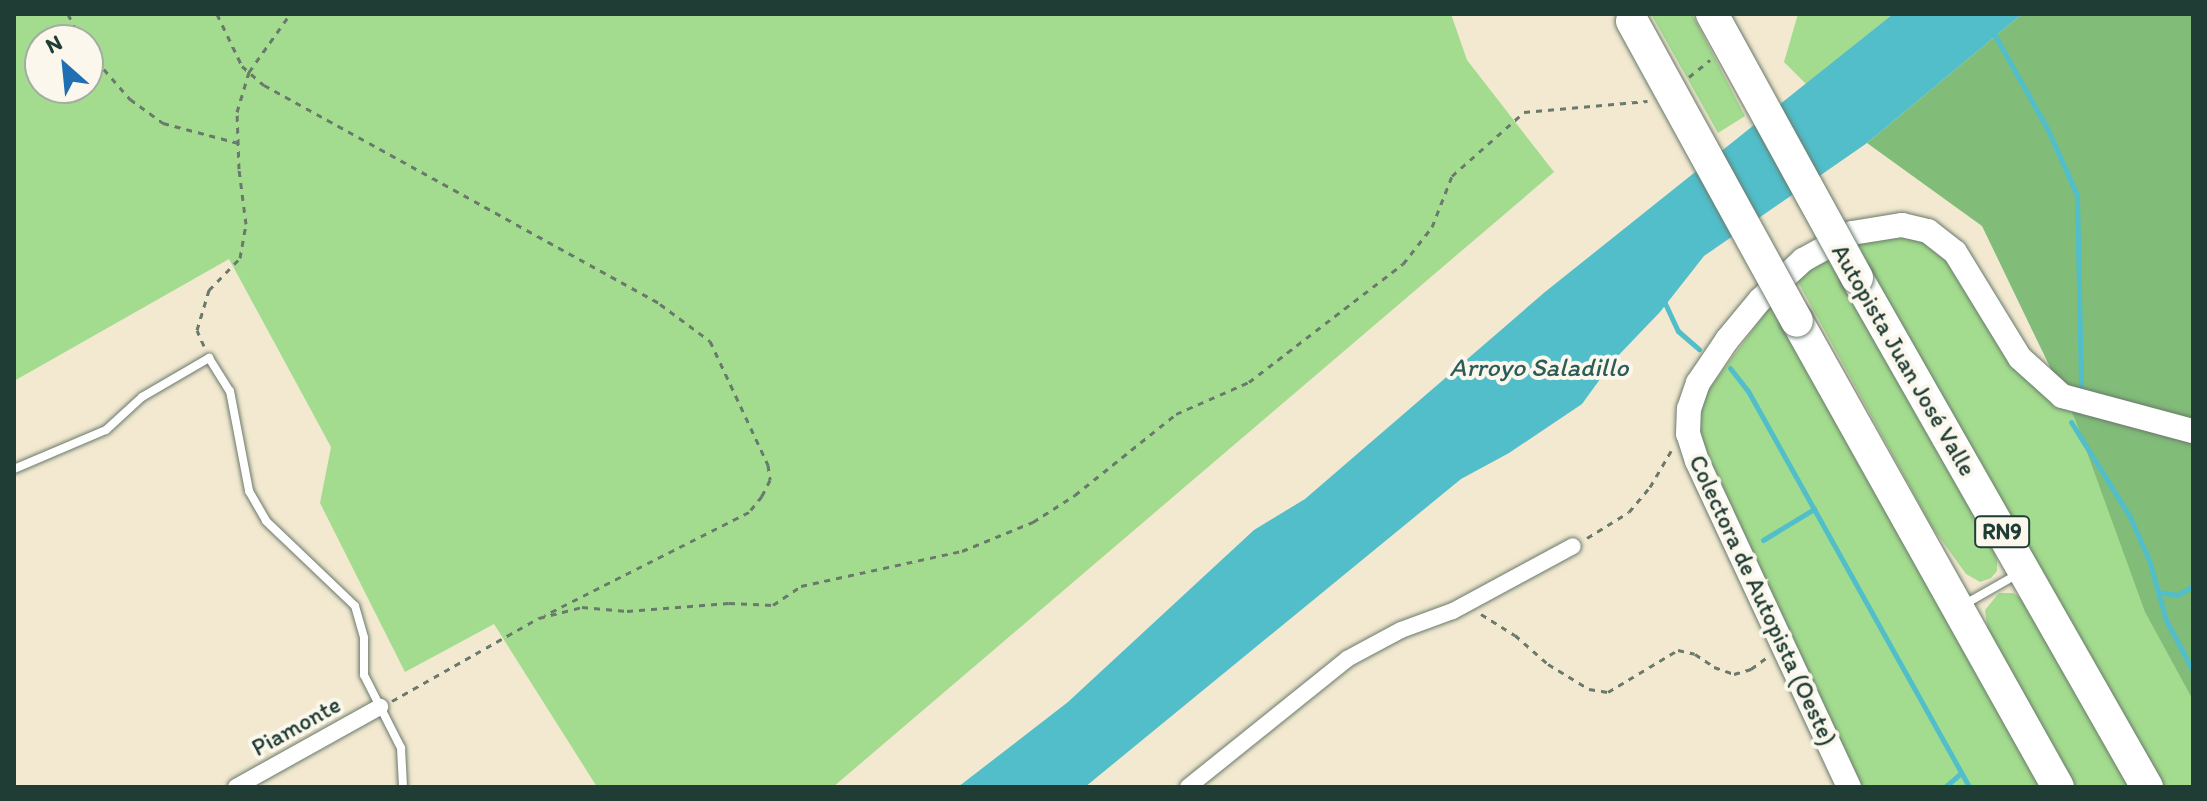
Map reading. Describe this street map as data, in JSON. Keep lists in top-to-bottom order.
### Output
{
  "streets": {
    "highway": ["Autopista Juan José Valle", "RN9"],
    "main road": ["Colectora de Autopista (Oeste)"],
    "street": ["Piamonte"]
  },
  "water": ["Arroyo Saladillo"],
  "north": "top left"
}
